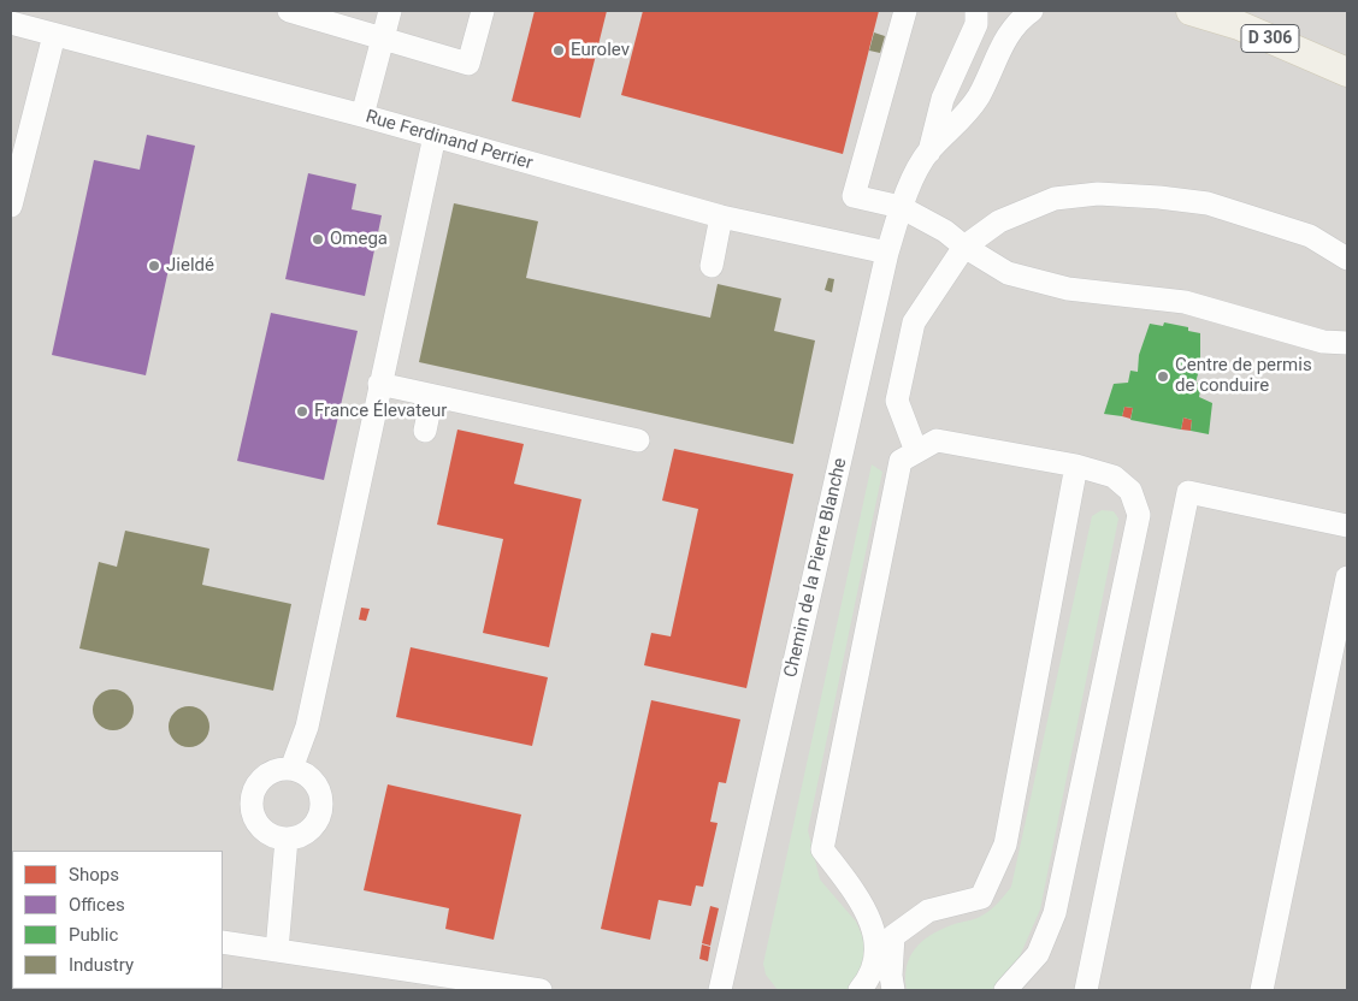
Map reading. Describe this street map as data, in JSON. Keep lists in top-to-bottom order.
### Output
{
  "streets": {
    "main road": ["D 306"],
    "street": ["Rue Ferdinand Perrier", "Chemin de la Pierre Blanche"]
  },
  "crossings": [
    ["Rue Ferdinand Perrier", "Chemin de la Pierre Blanche"]
  ],
  "places": [
    "Eurolev",
    "Omega",
    "Jieldé",
    "Centre de permis de conduire",
    "France Élevateur"
  ],
  "legend": [
    "Shops",
    "Offices",
    "Public",
    "Industry"
  ]
}
